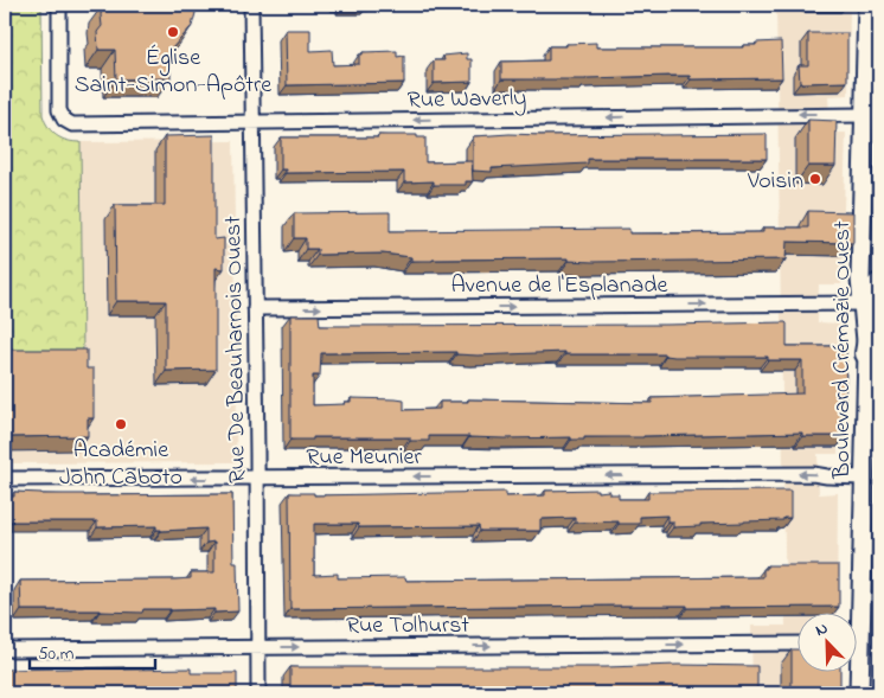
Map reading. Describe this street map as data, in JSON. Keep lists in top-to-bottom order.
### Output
{
  "streets": {
    "main road": ["Boulevard Crémazie Ouest"],
    "street": [
      "Rue Waverly",
      "Avenue de l'Esplanade",
      "Rue De Beauharnois Ouest",
      "Rue Meunier",
      "Rue Tolhurst"
    ]
  },
  "crossings": [
    ["Rue Waverly", "Rue De Beauharnois Ouest"],
    ["Rue Waverly", "Boulevard Crémazie Ouest"],
    ["Avenue de l'Esplanade", "Rue De Beauharnois Ouest"],
    ["Avenue de l'Esplanade", "Boulevard Crémazie Ouest"],
    ["Rue De Beauharnois Ouest", "Rue Meunier"],
    ["Rue De Beauharnois Ouest", "Rue Tolhurst"],
    ["Boulevard Crémazie Ouest", "Rue Meunier"]
  ],
  "one_way": [
    "Rue Waverly",
    "Avenue de l'Esplanade",
    "Rue Meunier",
    "Rue Tolhurst"
  ],
  "places": ["Église Saint-Simon-Apôtre", "Voisin", "Académie John Caboto"],
  "scale_bar": "50 m",
  "north": "top left"
}
